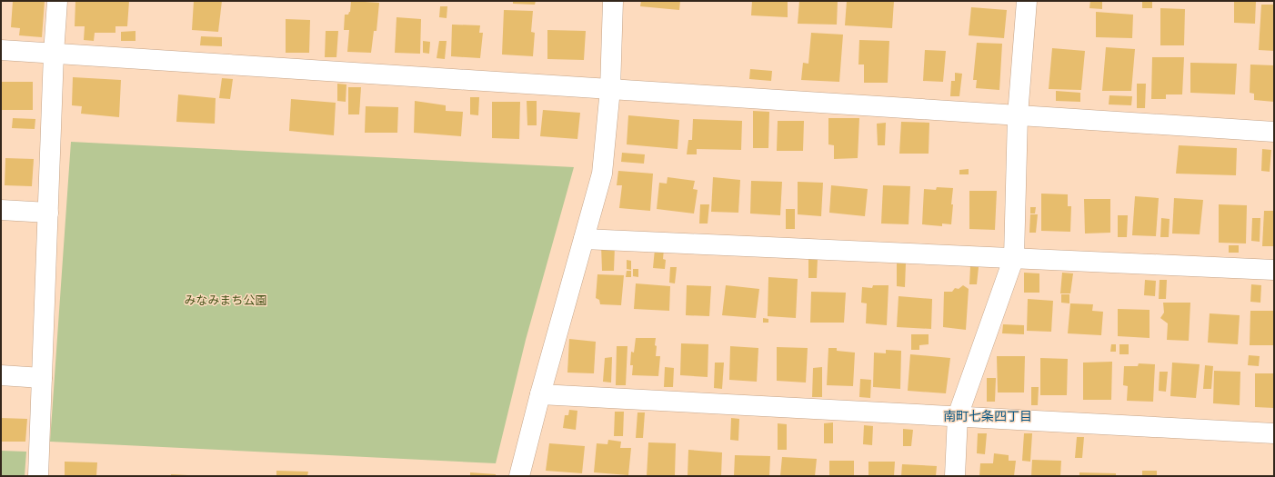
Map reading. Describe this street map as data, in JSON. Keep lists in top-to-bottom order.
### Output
{
  "districts": ["南町七条四丁目"],
  "parks": ["みなみまち公園"]
}
